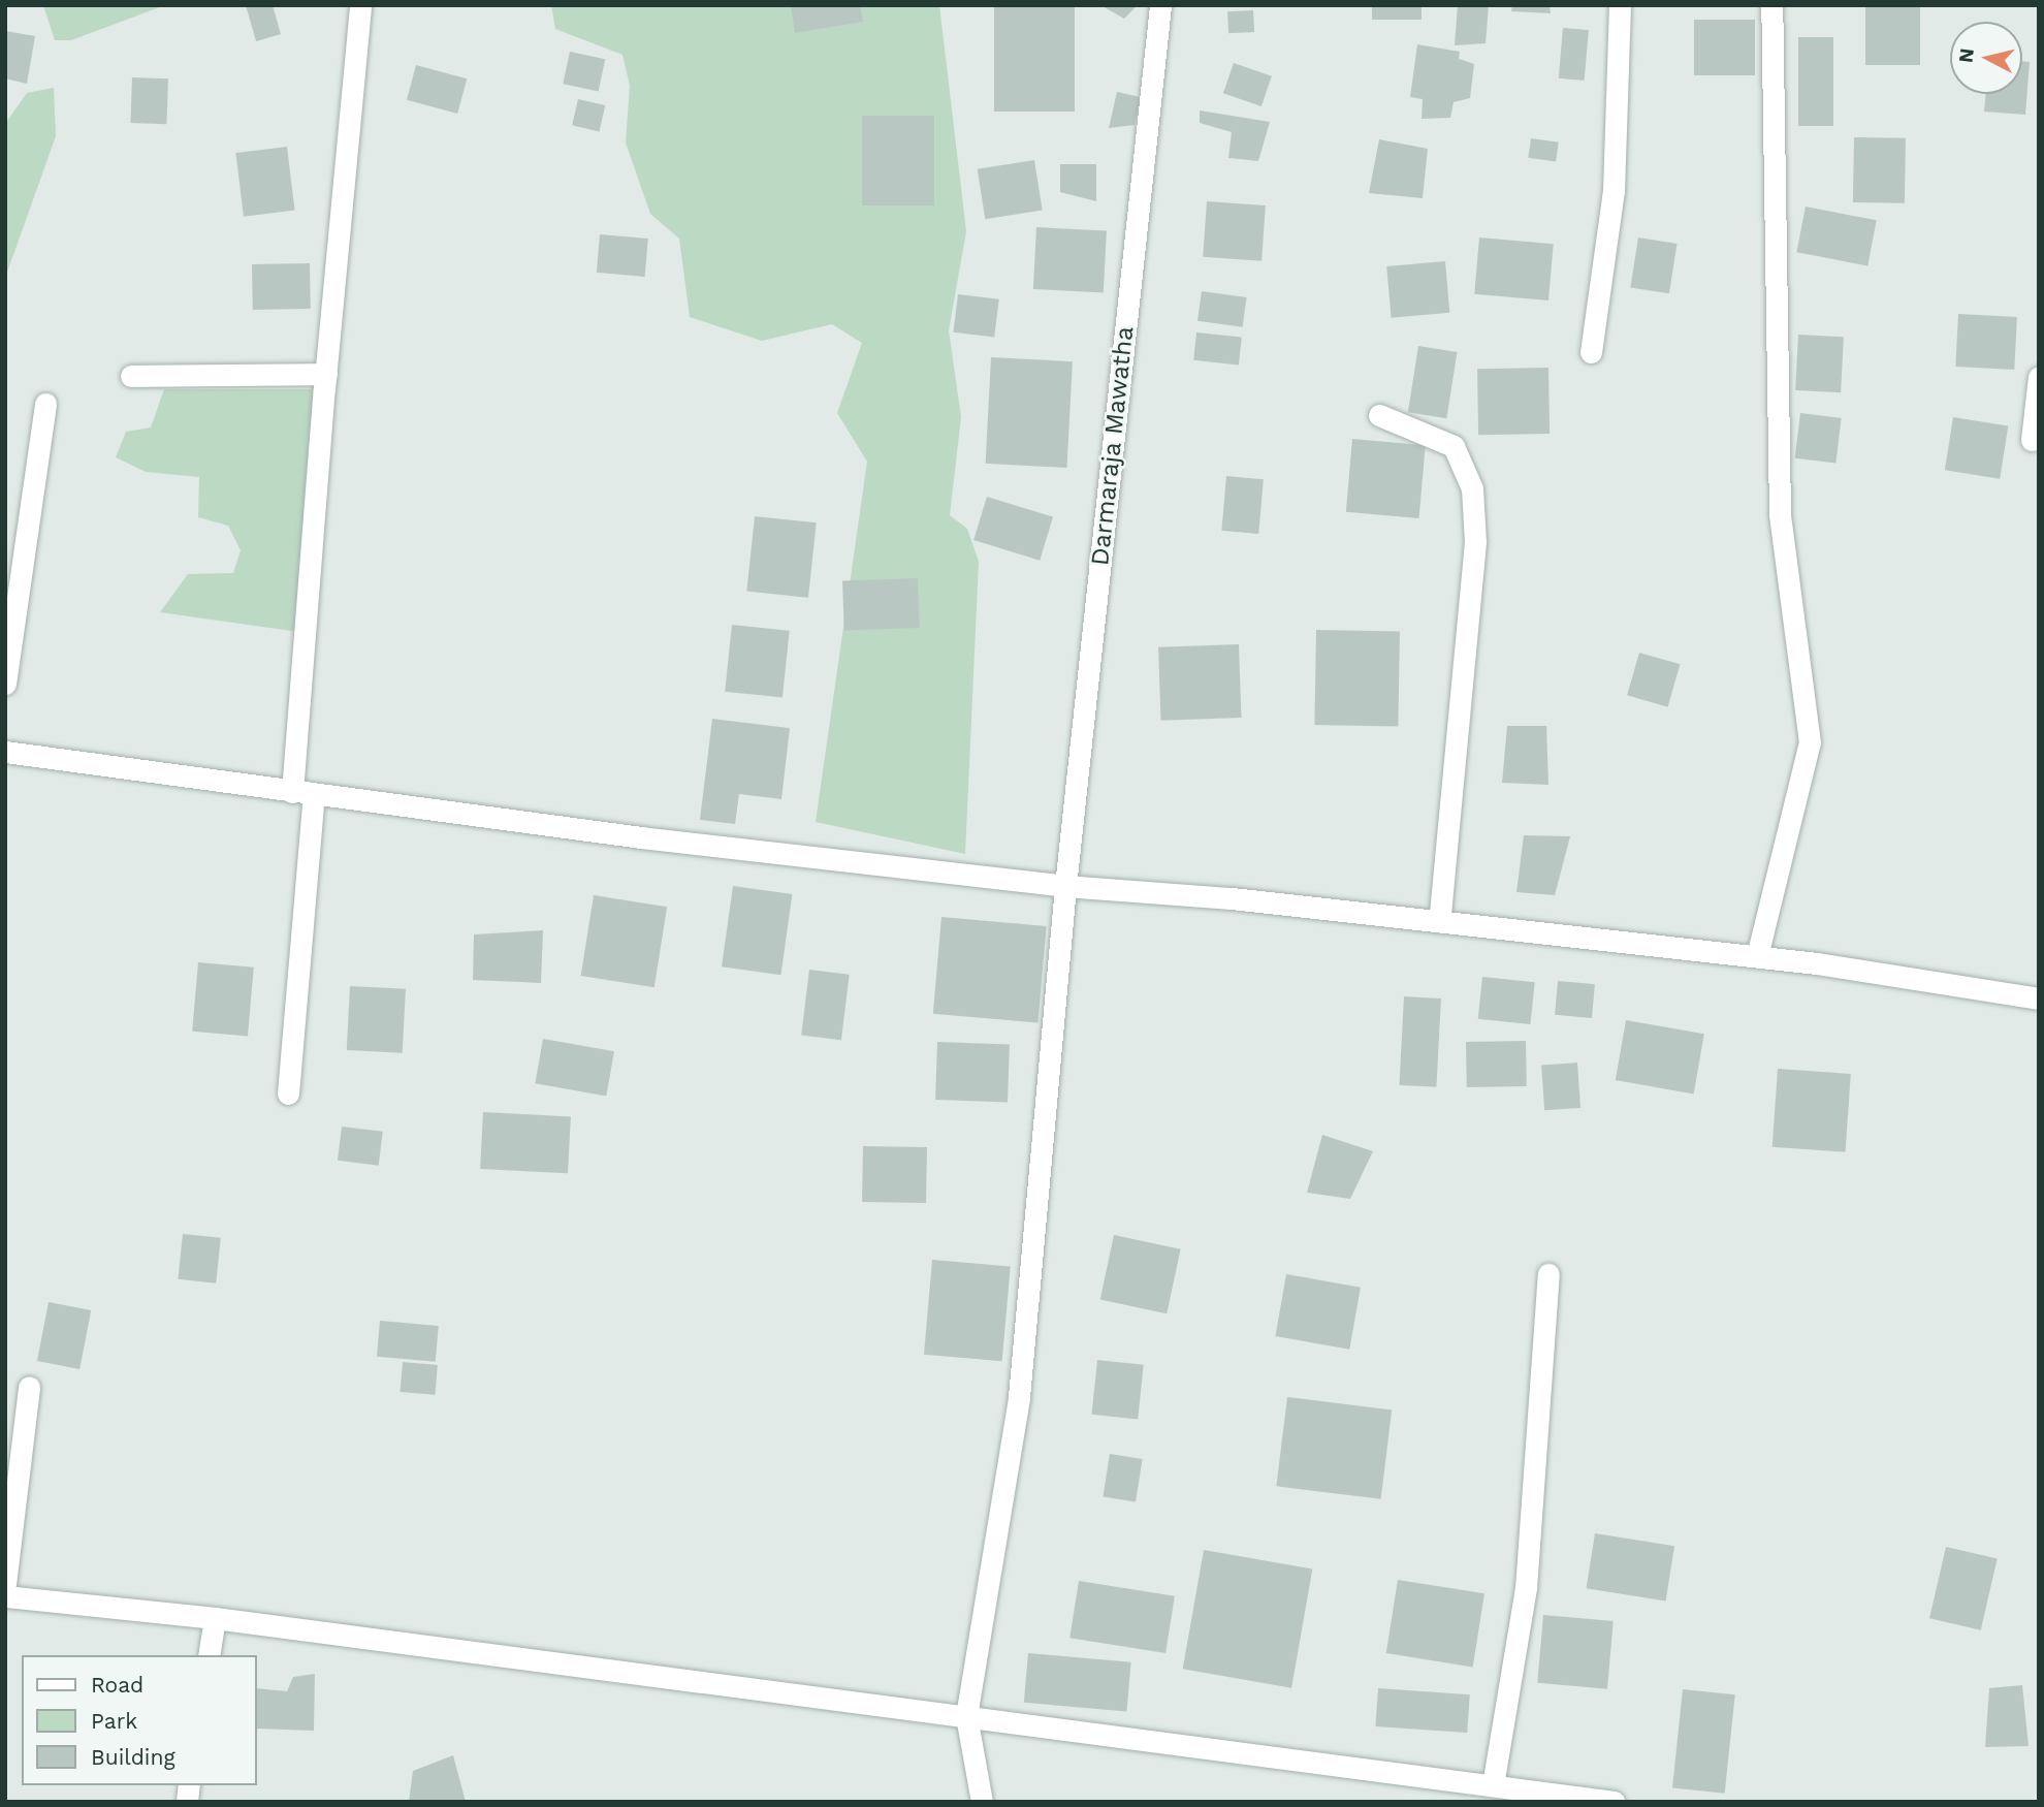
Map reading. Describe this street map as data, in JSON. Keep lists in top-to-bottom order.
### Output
{
  "streets": {
    "street": ["Darmaraja Mawatha"]
  },
  "legend": ["Road", "Park", "Building"],
  "north": "left"
}
